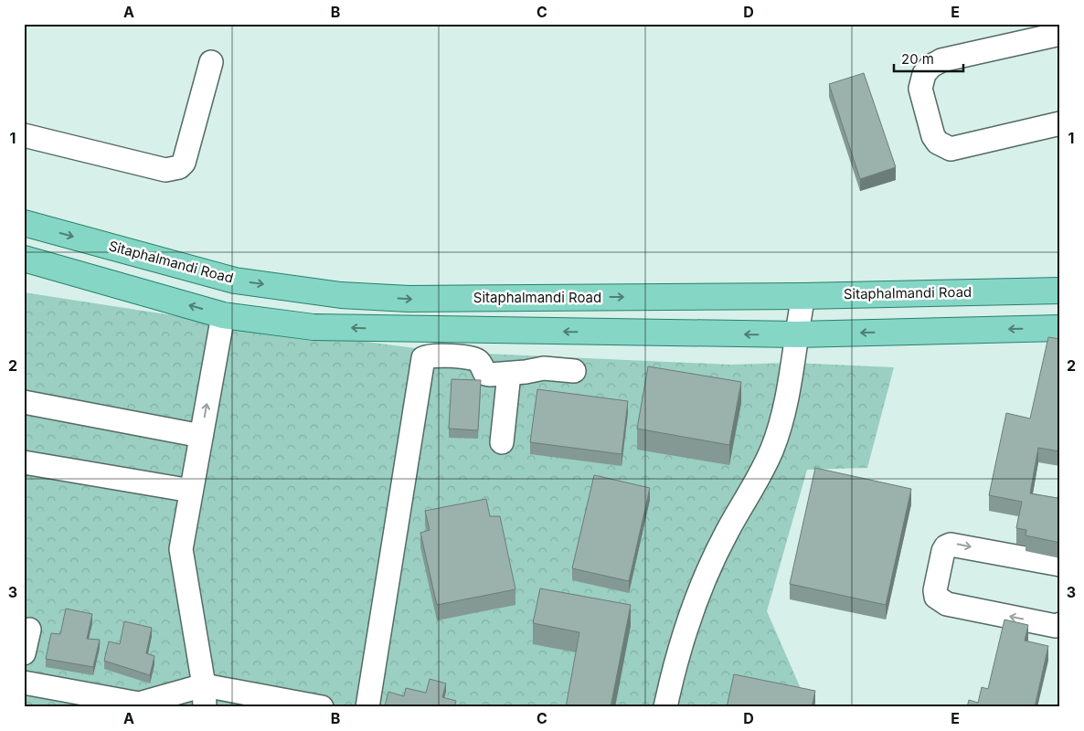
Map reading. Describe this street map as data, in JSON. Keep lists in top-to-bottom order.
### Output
{
  "streets": {
    "main road": ["Sitaphalmandi Road"]
  },
  "scale_bar": "20 m",
  "grid": {
    "columns": [
      "A",
      "B",
      "C",
      "D",
      "E"
    ],
    "rows": ["1", "2", "3"]
  }
}
